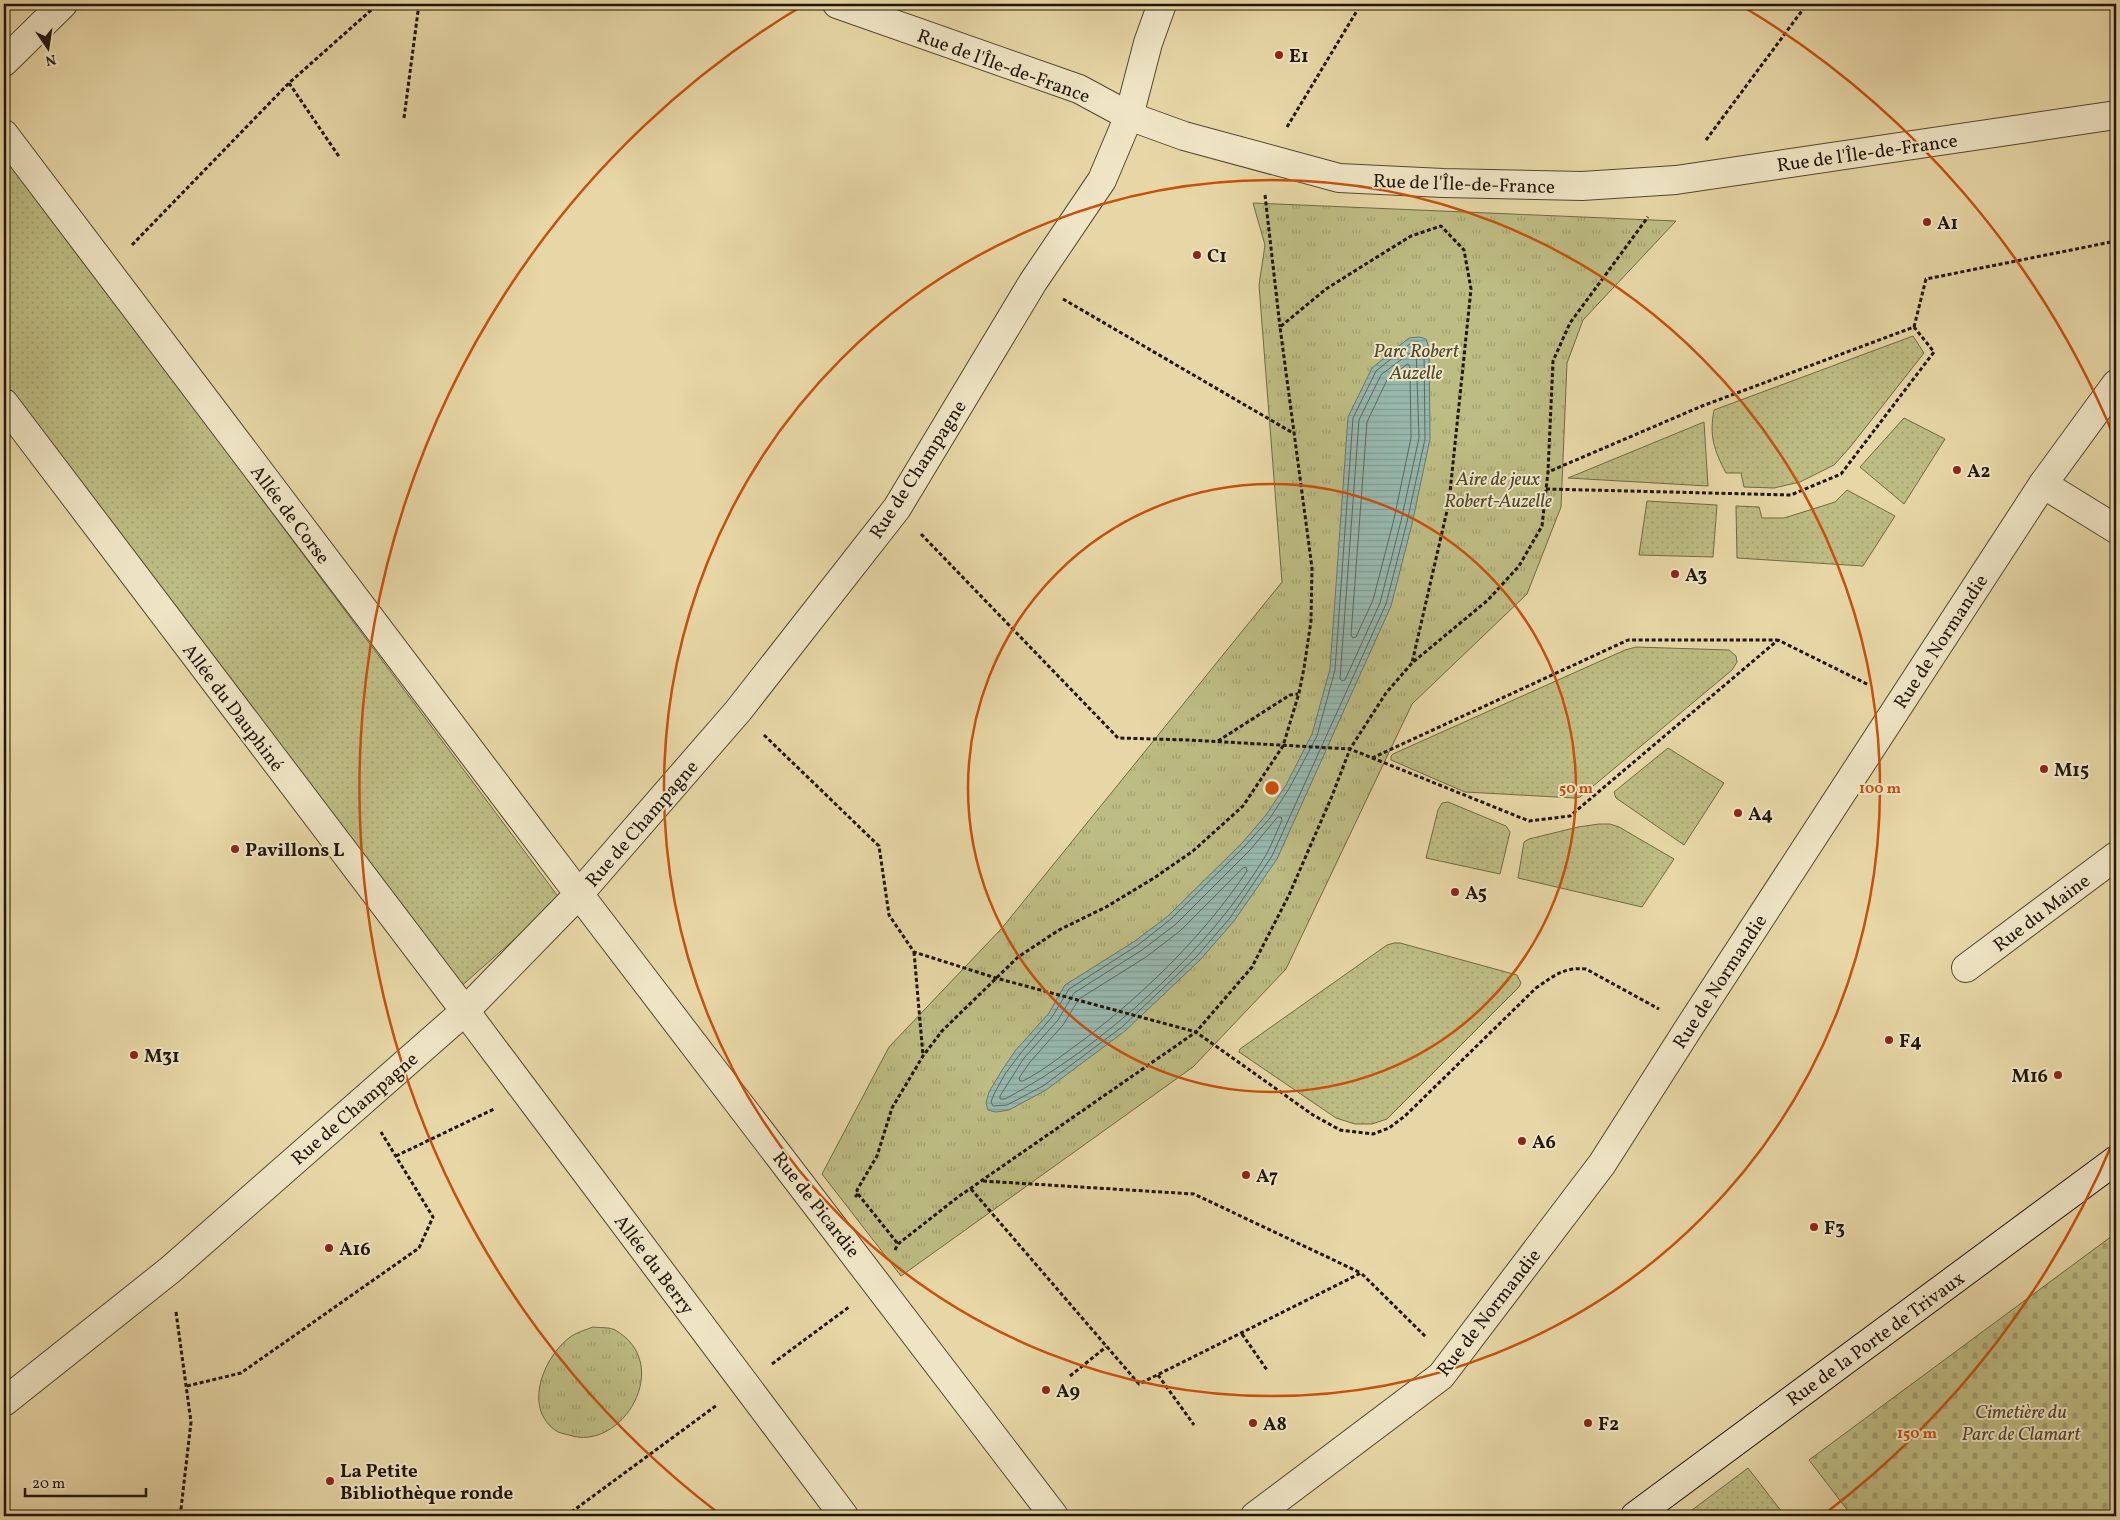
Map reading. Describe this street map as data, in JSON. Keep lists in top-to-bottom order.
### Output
{
  "streets": {
    "street": [
      "Rue de l'Île-de-France",
      "Rue de Champagne",
      "Allée de Corse",
      "Rue de Normandie",
      "Allée du Dauphiné",
      "Rue du Maine",
      "Rue de Picardie",
      "Allée du Berry",
      "Rue de la Porte de Trivaux"
    ]
  },
  "crossings": [
    ["Rue de l'Île-de-France", "Rue de Champagne"],
    ["Rue de Champagne", "Allée de Corse"],
    ["Rue de Champagne", "Allée du Dauphiné"],
    ["Rue de Champagne", "Rue de Picardie"],
    ["Rue de Champagne", "Allée du Berry"],
    ["Allée de Corse", "Rue de Picardie"],
    ["Allée du Dauphiné", "Allée du Berry"]
  ],
  "parks": ["Parc Robert Auzelle", "Aire de jeux Robert-Auzelle", "Cimetière du Parc de Clamart"],
  "places": [
    "E1",
    "A1",
    "C1",
    "A2",
    "A3",
    "M15",
    "A4",
    "Pavillons L",
    "A5",
    "F4",
    "M31",
    "M16",
    "A6",
    "A7",
    "F3",
    "A16",
    "A9",
    "A8",
    "F2",
    "La Petite Bibliothèque ronde"
  ],
  "scale_bar": "20 m",
  "north": "bottom",
  "rings": ["50 m", "100 m", "150 m"]
}
